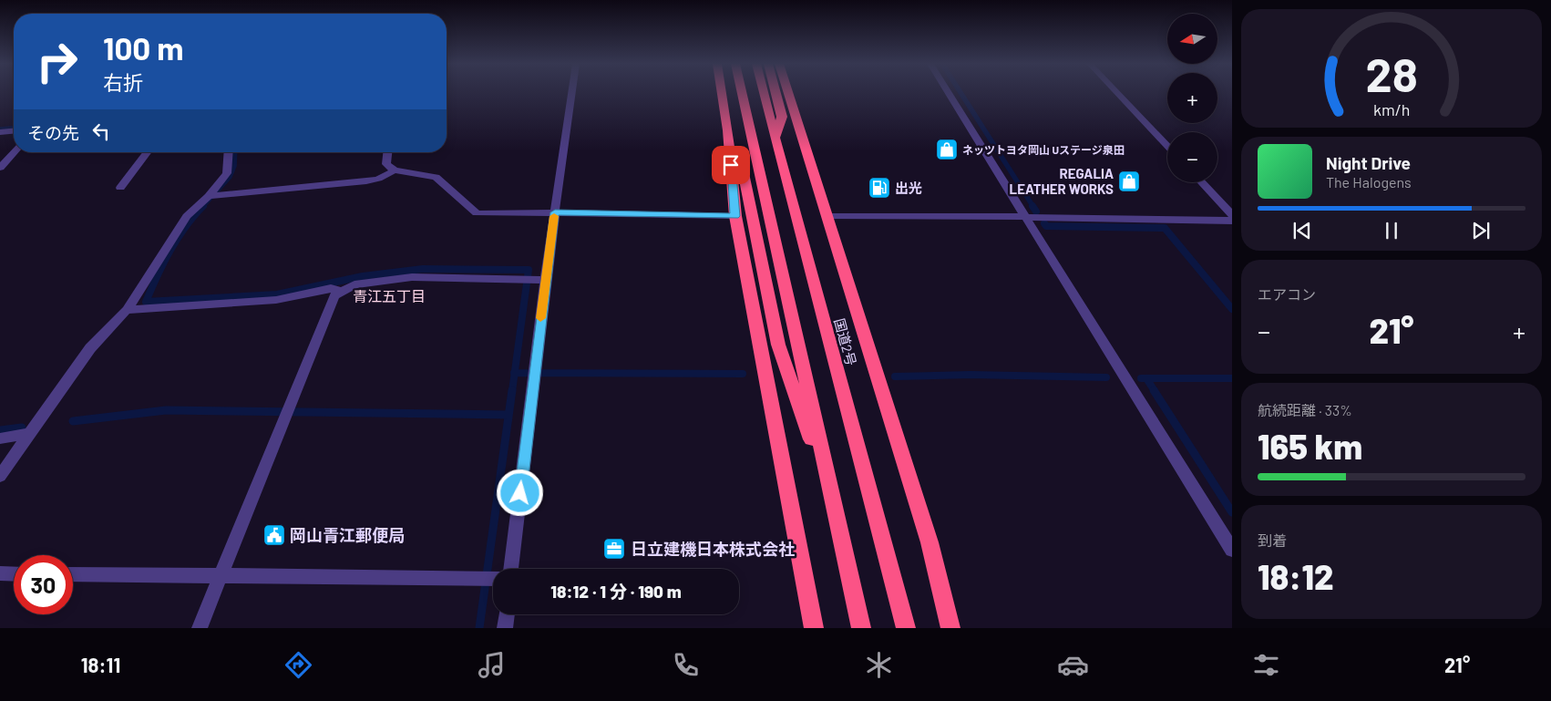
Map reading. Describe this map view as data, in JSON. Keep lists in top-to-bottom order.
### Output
{
  "streets": {
    "highway": ["国道2号"]
  },
  "districts": ["青江五丁目"],
  "places": {
    "shop": ["ネッツトヨタ岡山 Uステージ泉田", "REGALIA LEATHER WORKS"],
    "fuel station": ["出光"],
    "public building": ["岡山青江郵便局"],
    "office": ["日立建機日本株式会社"]
  },
  "north": "left",
  "page": {
    "map_buttons": ["+", "−"],
    "turn": ["100 m", "右折"],
    "then": "その先",
    "song": ["Night Drive", "The Halogens"],
    "tile": [
      "エアコン",
      ["航続距離 · 33%", "165 km"],
      ["到着", "18:12"]
    ],
    "heat": ["−", "21°", "+"],
    "limit": "30",
    "trip": "18:12 · 1 分 · 190 m",
    "tabs": ["18:11", "21°"],
    "gauge": ["28", "km/h"]
  }
}
